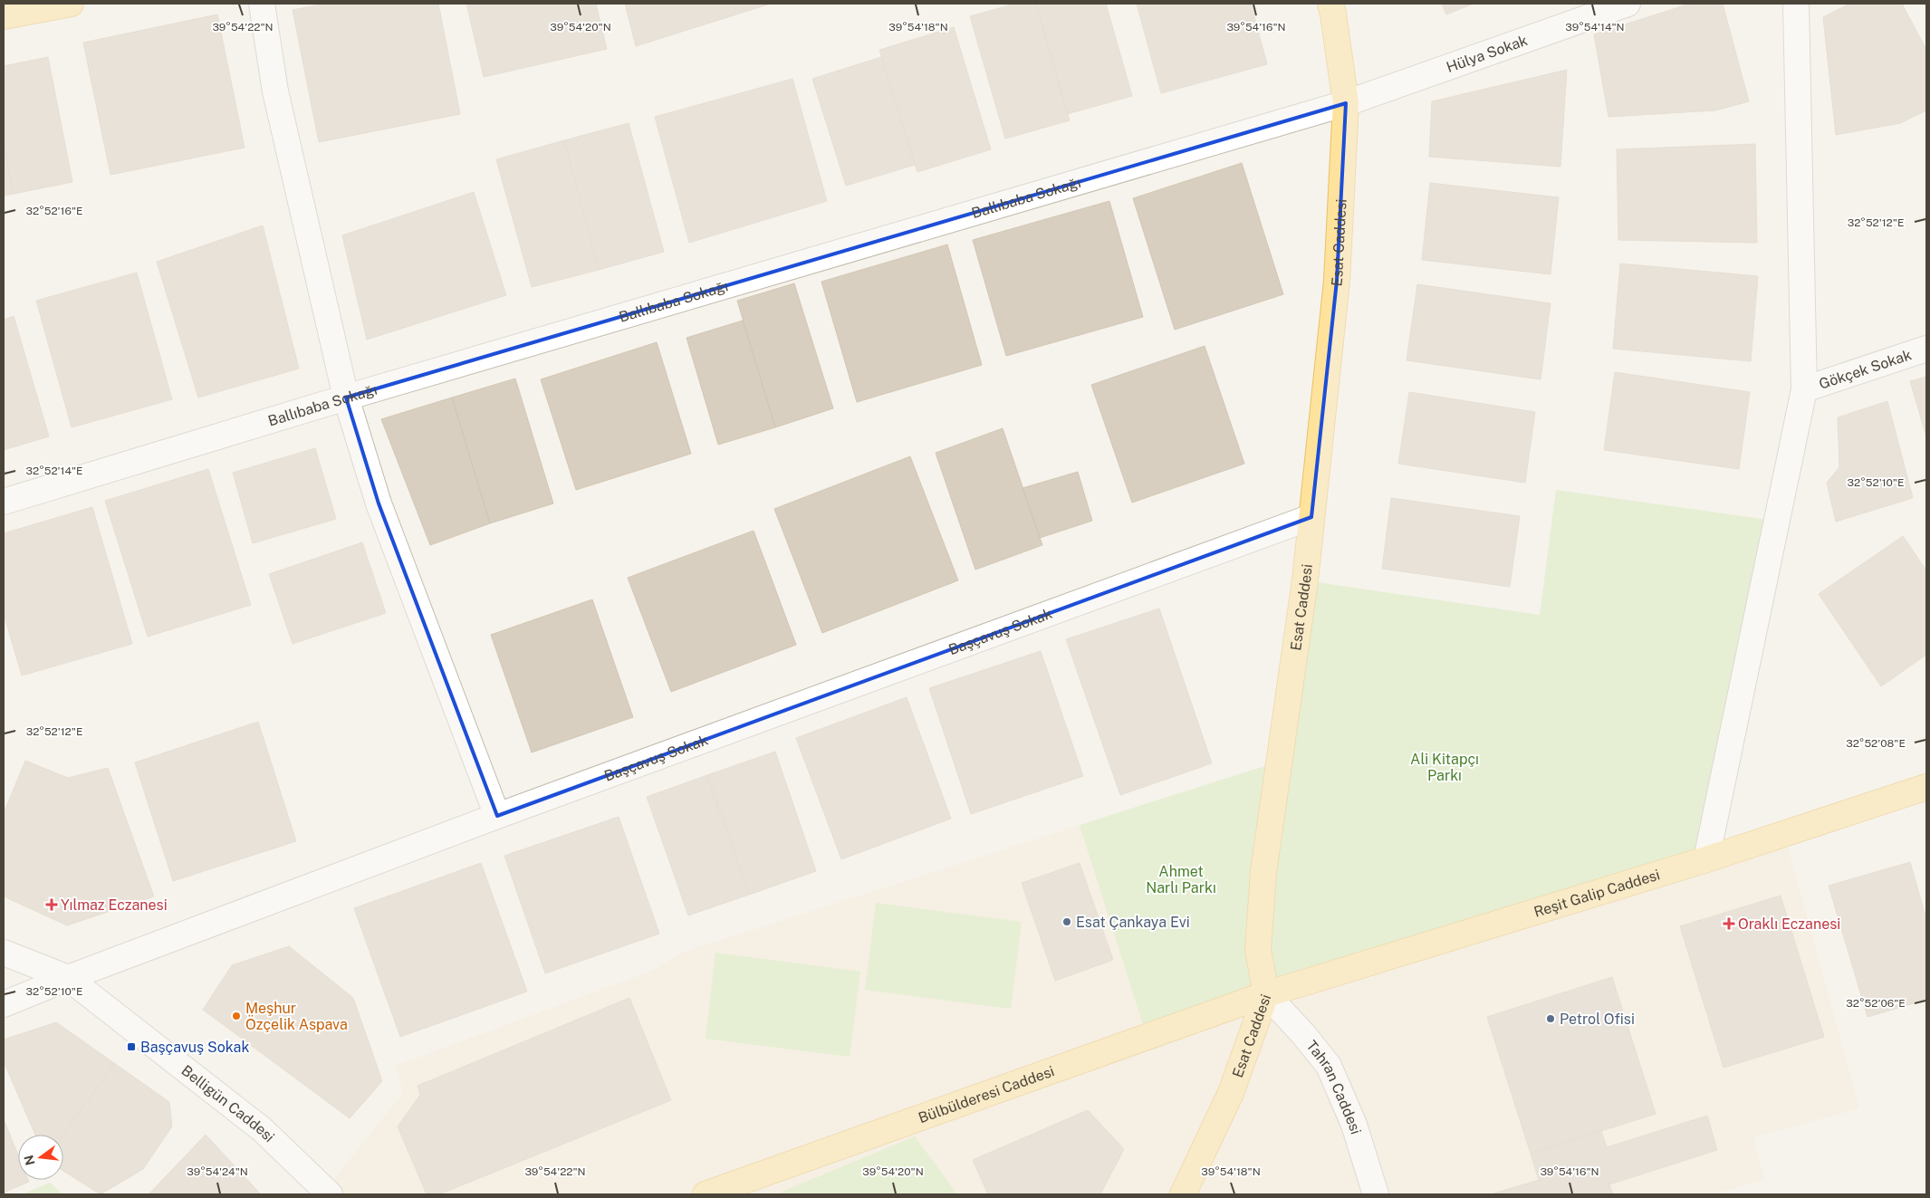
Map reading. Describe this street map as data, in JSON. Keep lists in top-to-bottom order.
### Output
{
  "streets": {
    "main road": ["Esat Caddesi", "Reşit Galip Caddesi", "Bülbülderesi Caddesi"],
    "street": [
      "Hülya Sokak",
      "Ballıbaba Sokağı",
      "Gökçek Sokak",
      "Başçavuş Sokak",
      "Tahran Caddesi",
      "Belligün Caddesi"
    ]
  },
  "crossings": [
    ["Hülya Sokak", "Ballıbaba Sokağı"],
    ["Hülya Sokak", "Esat Caddesi"],
    ["Ballıbaba Sokağı", "Esat Caddesi"],
    ["Esat Caddesi", "Başçavuş Sokak"],
    ["Esat Caddesi", "Reşit Galip Caddesi"],
    ["Esat Caddesi", "Tahran Caddesi"],
    ["Esat Caddesi", "Bülbülderesi Caddesi"],
    ["Başçavuş Sokak", "Belligün Caddesi"],
    ["Reşit Galip Caddesi", "Tahran Caddesi"],
    ["Reşit Galip Caddesi", "Bülbülderesi Caddesi"],
    ["Tahran Caddesi", "Bülbülderesi Caddesi"]
  ],
  "parks": ["Ali Kitapçı Parkı", "Ahmet Narlı Parkı"],
  "places": {
    "health": ["Yılmaz Eczanesi", "Oraklı Eczanesi"],
    "other": ["Esat Çankaya Evi", "Meşhur Özçelik Aspava", "Petrol Ofisi"],
    "transit": ["Başçavuş Sokak"]
  },
  "north": "left",
  "coordinates": [
    "39°54'22\"N",
    "39°54'20\"N",
    "39°54'18\"N",
    "39°54'16\"N",
    "39°54'14\"N",
    "32°52'16\"E",
    "32°52'12\"E",
    "32°52'14\"E",
    "32°52'10\"E",
    "32°52'08\"E",
    "32°52'06\"E",
    "39°54'24\"N"
  ]
}
